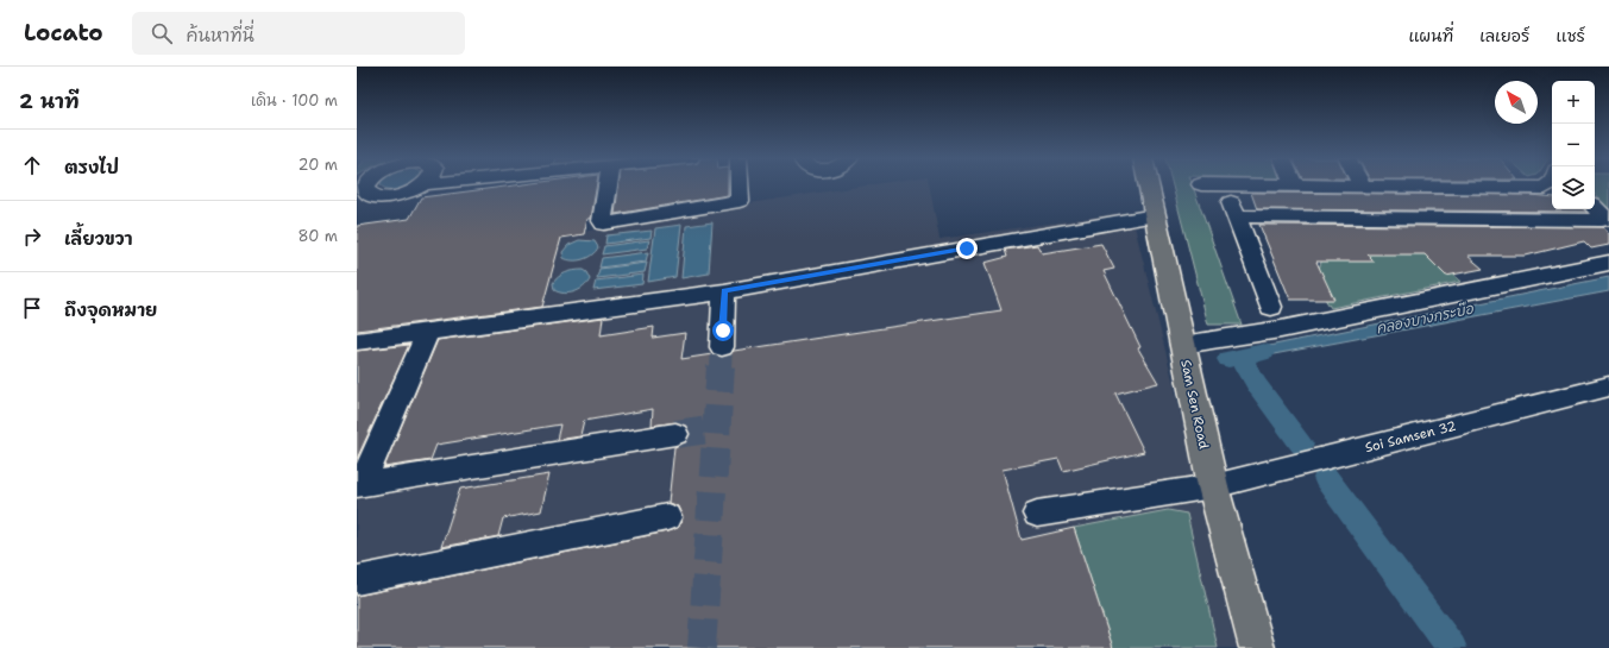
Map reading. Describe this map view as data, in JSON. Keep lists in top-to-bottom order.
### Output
{
  "streets": {
    "main road": ["Sam Sen Road"],
    "street": ["Soi Samsen 32"]
  },
  "crossings": [
    ["Sam Sen Road", "Soi Samsen 32"]
  ],
  "water": ["คลองบางกระบือ"],
  "north": "top left",
  "page": {
    "header": "Locato",
    "search": "ค้นหาที่นี่",
    "nav": ["แผนที่", "เลเยอร์", "แชร์"],
    "heading": ["2 นาที", "เดิน · 100 m"],
    "map_buttons": ["+", "−"],
    "list": [
      ["ตรงไป", "20 m"],
      ["เลี้ยวขวา", "80 m"],
      "ถึงจุดหมาย"
    ]
  }
}
